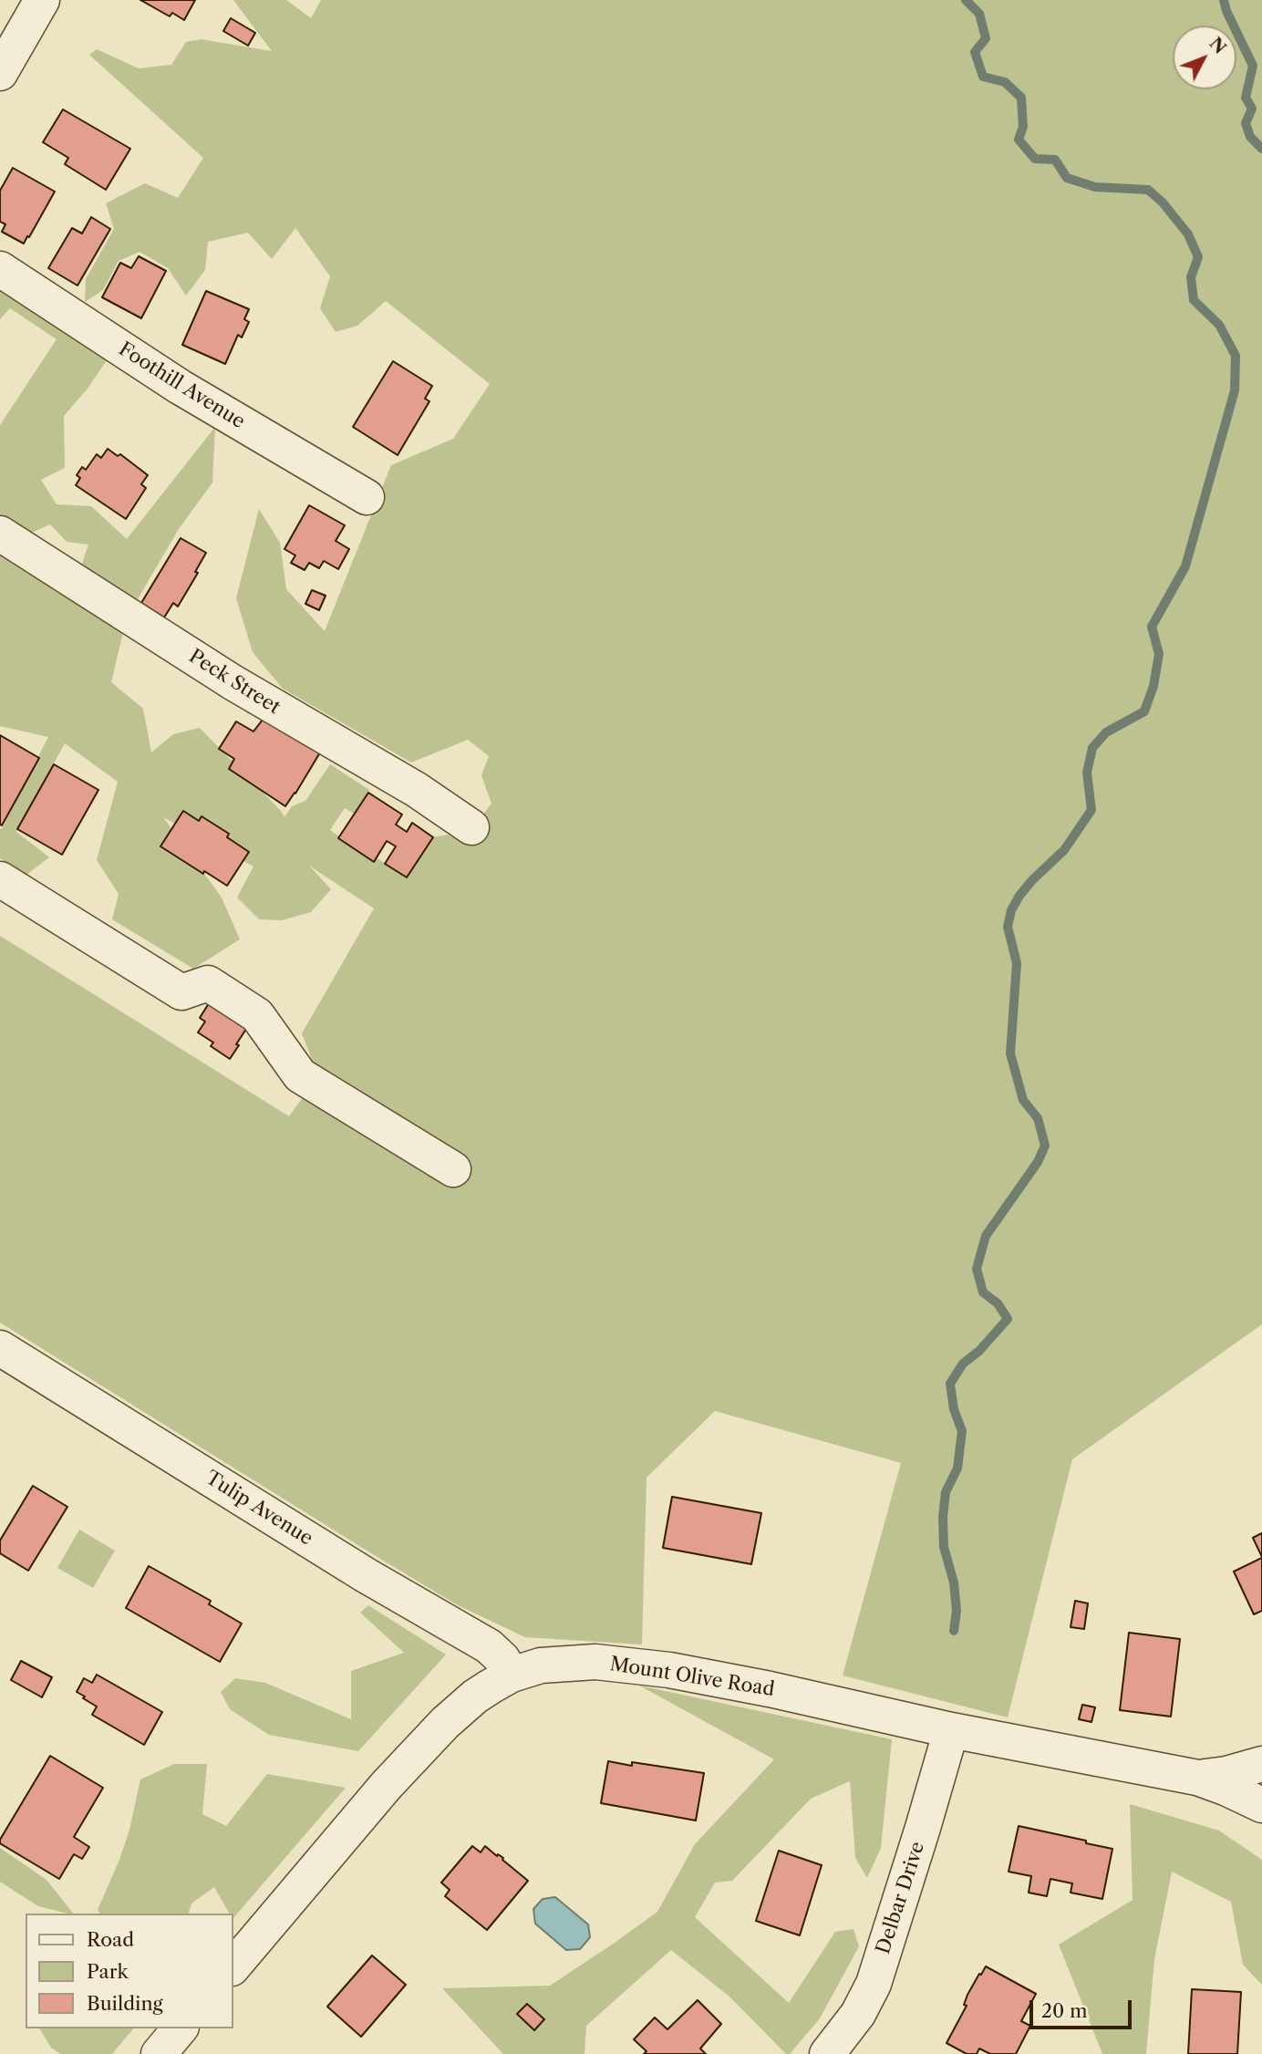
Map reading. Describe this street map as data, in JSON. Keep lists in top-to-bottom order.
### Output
{
  "streets": {
    "street": [
      "Foothill Avenue",
      "Peck Street",
      "Tulip Avenue",
      "Mount Olive Road",
      "Delbar Drive"
    ]
  },
  "crossings": [
    ["Tulip Avenue", "Mount Olive Road"],
    ["Mount Olive Road", "Delbar Drive"]
  ],
  "legend": ["Road", "Park", "Building"],
  "scale_bar": "20 m",
  "north": "top right"
}
